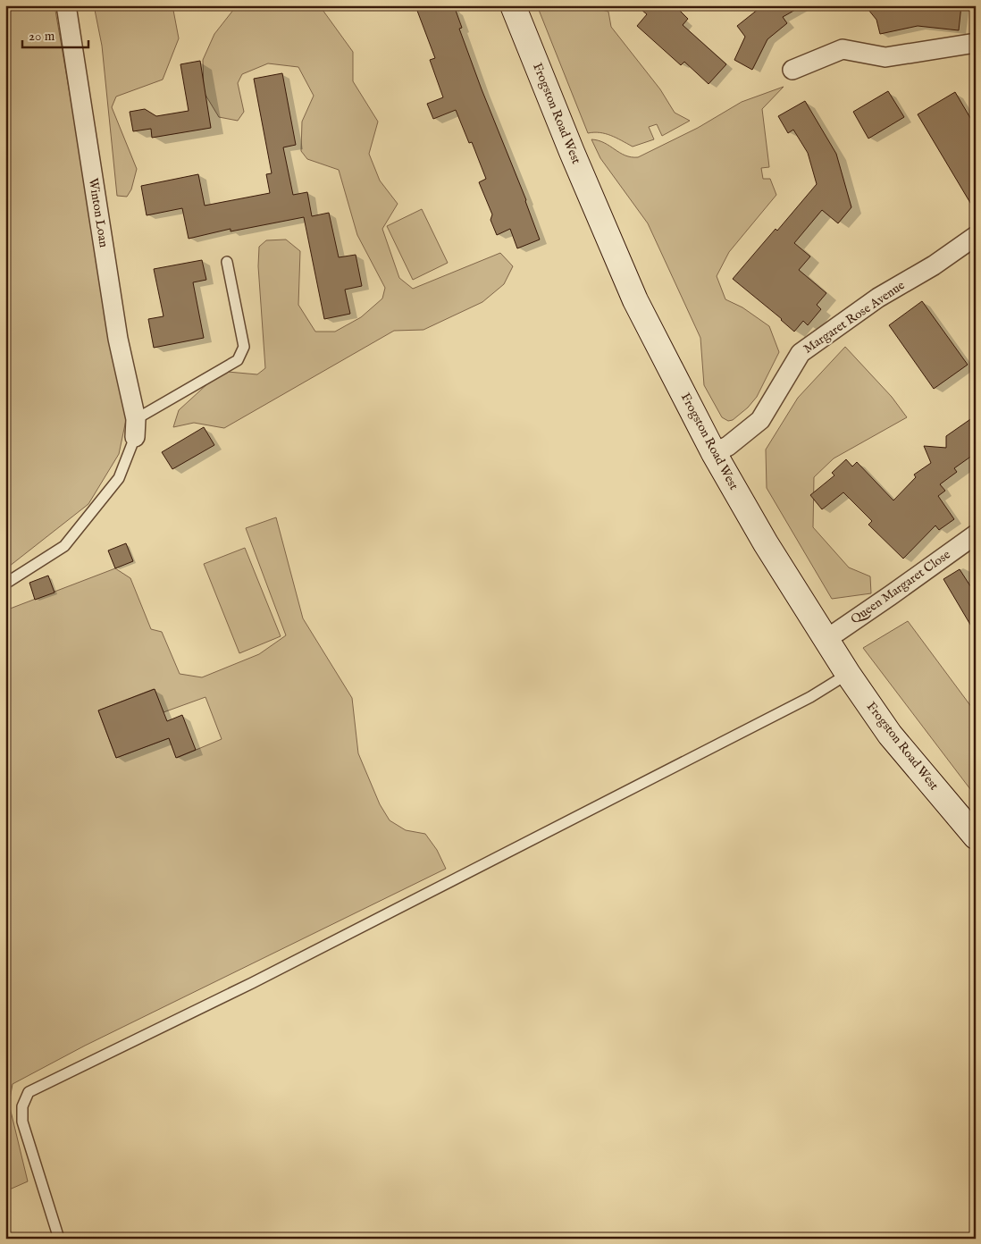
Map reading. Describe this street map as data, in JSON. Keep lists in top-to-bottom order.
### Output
{
  "streets": {
    "main road": ["Frogston Road West"],
    "street": ["Winton Loan", "Margaret Rose Avenue", "Queen Margaret Close"]
  },
  "crossings": [
    ["Frogston Road West", "Margaret Rose Avenue"],
    ["Frogston Road West", "Queen Margaret Close"]
  ],
  "scale_bar": "20 m"
}
